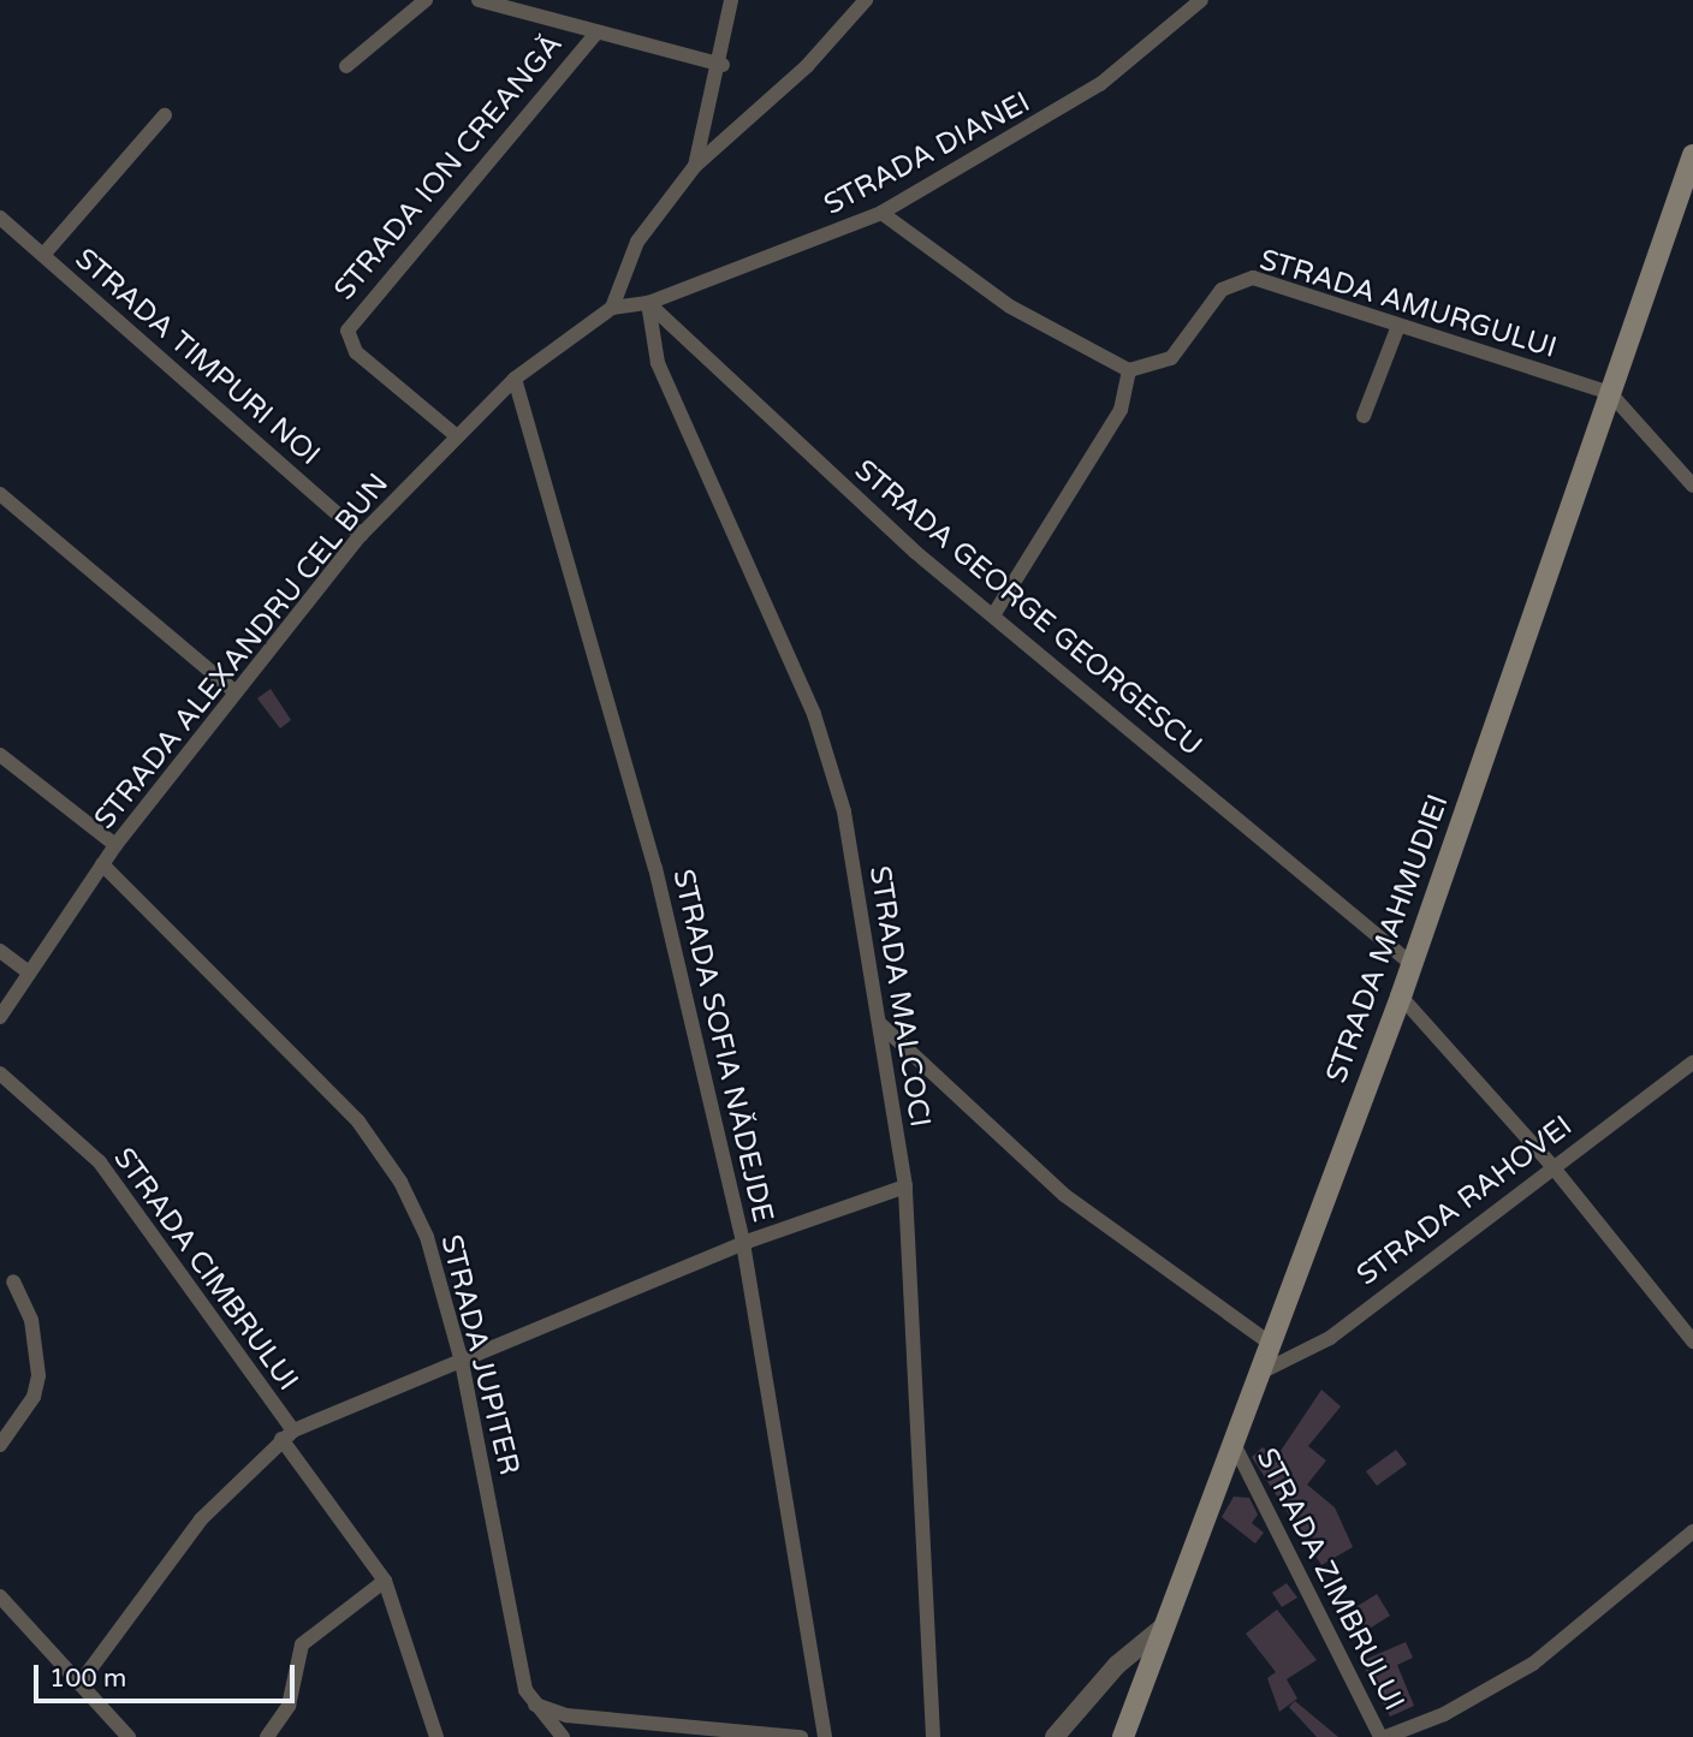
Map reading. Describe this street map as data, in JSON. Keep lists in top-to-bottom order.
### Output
{
  "streets": {
    "main road": ["STRADA MAHMUDIEI"],
    "street": [
      "STRADA DIANEI",
      "STRADA ION CREANGĂ",
      "STRADA AMURGULUI",
      "STRADA TIMPURI NOI",
      "STRADA GEORGE GEORGESCU",
      "STRADA ALEXANDRU CEL BUN",
      "STRADA MALCOCI",
      "STRADA SOFIA NĂDEJDE",
      "STRADA RAHOVEI",
      "STRADA CIMBRULUI",
      "STRADA JUPITER",
      "STRADA ZIMBRULUI"
    ]
  },
  "crossings": [
    ["STRADA DIANEI", "STRADA GEORGE GEORGESCU"],
    ["STRADA DIANEI", "STRADA MALCOCI"],
    ["STRADA ION CREANGĂ", "STRADA ALEXANDRU CEL BUN"],
    ["STRADA AMURGULUI", "STRADA MAHMUDIEI"],
    ["STRADA TIMPURI NOI", "STRADA ALEXANDRU CEL BUN"],
    ["STRADA GEORGE GEORGESCU", "STRADA MAHMUDIEI"],
    ["STRADA GEORGE GEORGESCU", "STRADA MALCOCI"],
    ["STRADA ALEXANDRU CEL BUN", "STRADA SOFIA NĂDEJDE"],
    ["STRADA ALEXANDRU CEL BUN", "STRADA JUPITER"],
    ["STRADA MAHMUDIEI", "STRADA RAHOVEI"],
    ["STRADA MAHMUDIEI", "STRADA ZIMBRULUI"]
  ],
  "scale_bar": "100 m"
}
